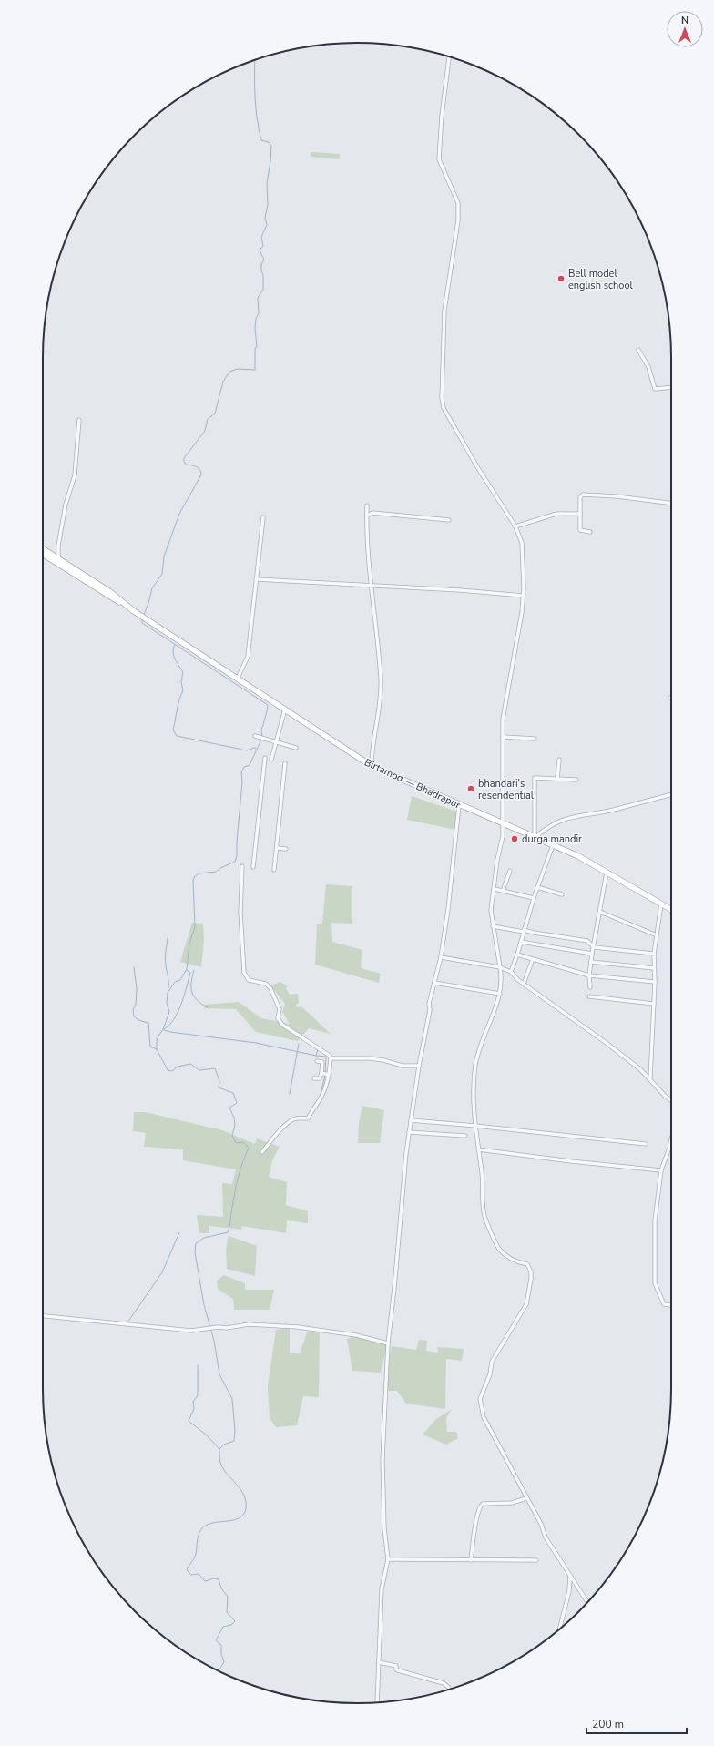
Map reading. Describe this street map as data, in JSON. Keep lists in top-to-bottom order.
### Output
{
  "streets": {
    "main road": ["Birtamod — Bhadrapur"]
  },
  "places": ["Bell model english school", "bhandari's resendential", "durga mandir"],
  "scale_bar": "200 m",
  "north": "top"
}
